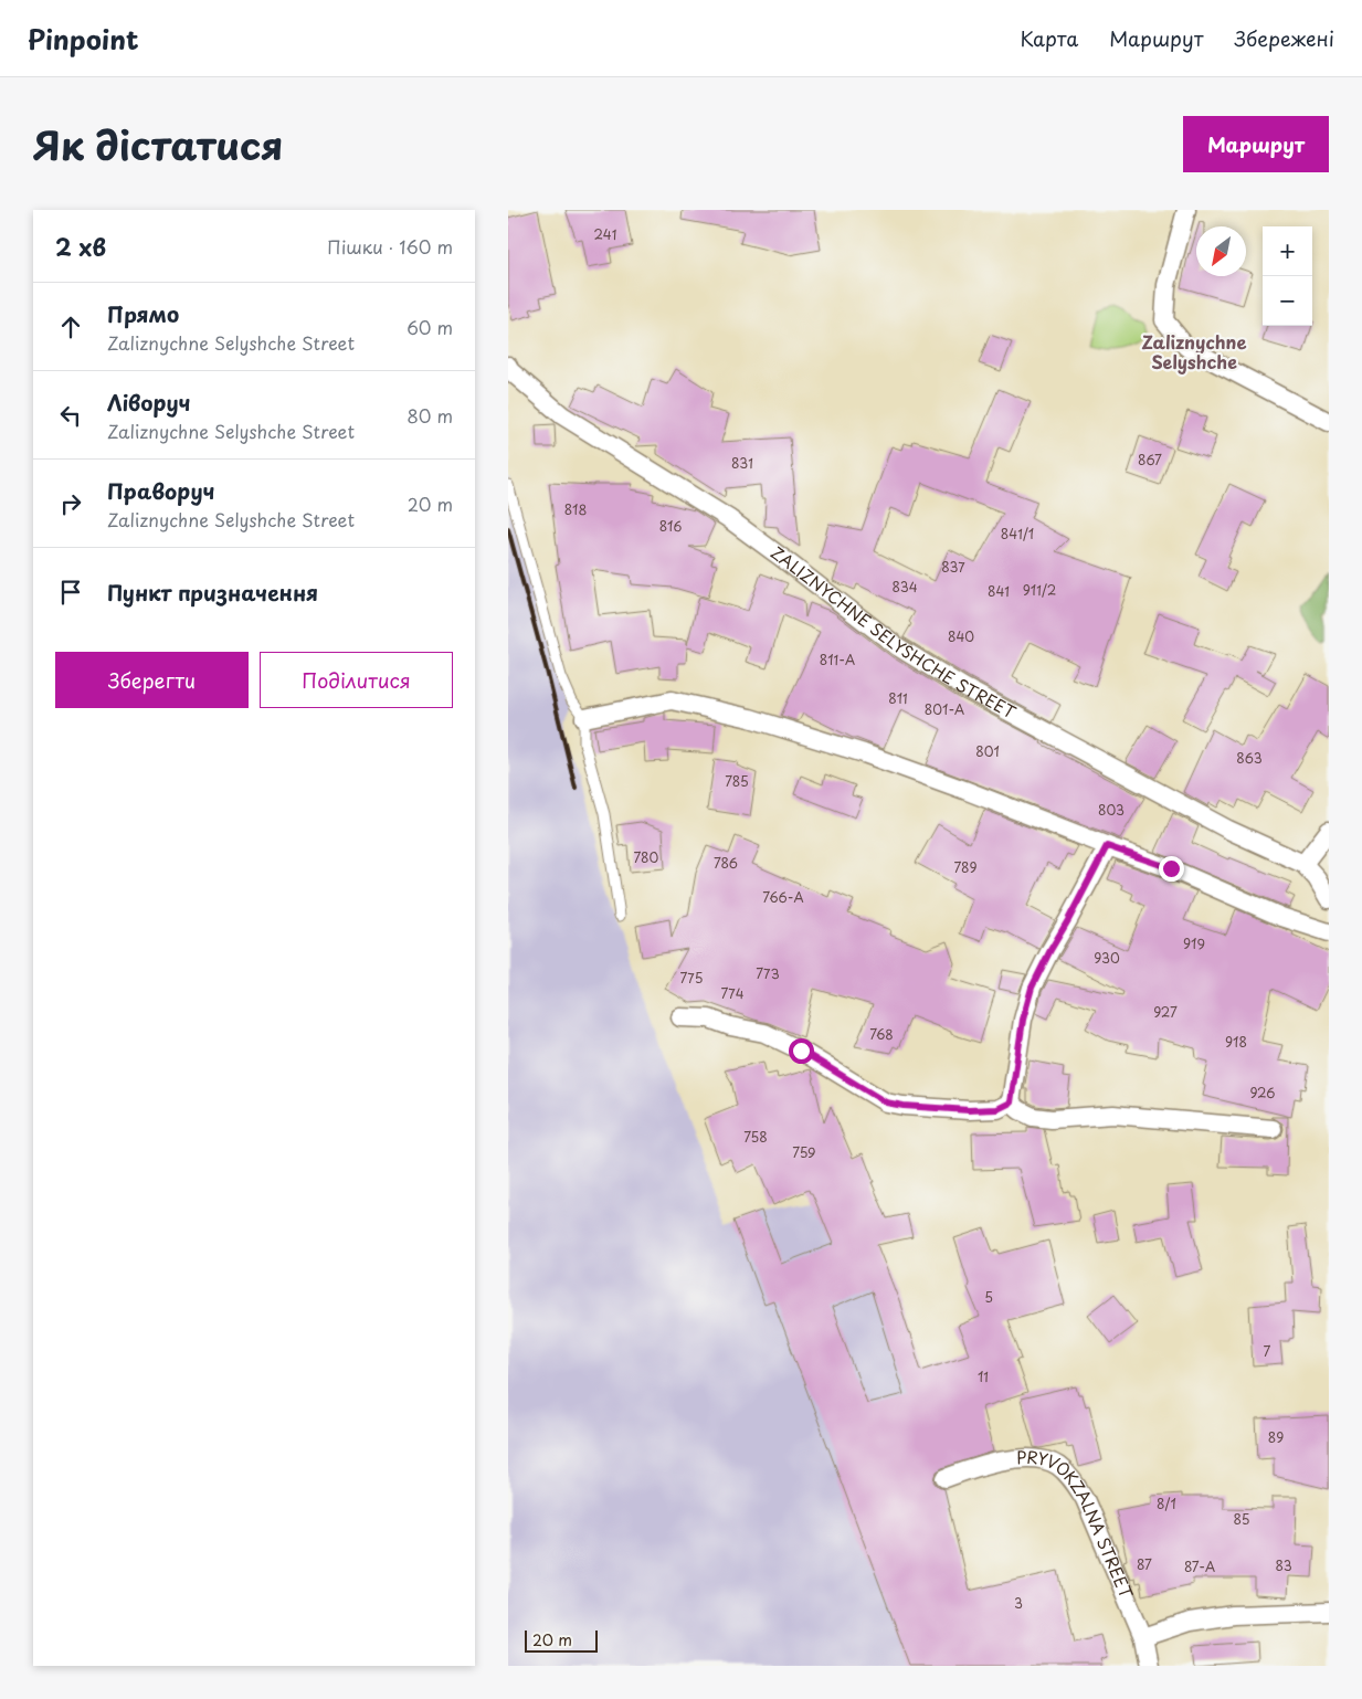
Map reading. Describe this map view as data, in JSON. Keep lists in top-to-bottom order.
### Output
{
  "streets": {
    "street": ["ZALIZNYCHNE SELYSHCHE STREET", "PRYVOKZALNA STREET"]
  },
  "districts": ["Zaliznychne Selyshche"],
  "house_numbers": [
    "241",
    "867",
    "831",
    "818",
    "816",
    "841/1",
    "837",
    "834",
    "911/2",
    "841",
    "840",
    "811-А",
    "811",
    "801-А",
    "801",
    "863",
    "785",
    "803",
    "780",
    "786",
    "789",
    "766-А",
    "919",
    "930",
    "773",
    "775",
    "774",
    "927",
    "768",
    "918",
    "926",
    "758",
    "759",
    "5",
    "7",
    "11",
    "89",
    "8/1",
    "85",
    "87",
    "83",
    "87-А",
    "3"
  ],
  "scale_bar": "20 m",
  "north": "bottom left",
  "page": {
    "header": "Pinpoint",
    "nav": ["Карта", "Маршрут", "Збережені"],
    "title": "Як дістатися",
    "buttons": [
      "Маршрут",
      ["Зберегти", "Поділитися"]
    ],
    "heading": ["2 хв", "Пішки · 160 m"],
    "map_buttons": ["+", "−"],
    "list": [
      ["Прямо", "Zaliznychne Selyshche Street", "60 m"],
      ["Ліворуч", "Zaliznychne Selyshche Street", "80 m"],
      ["Праворуч", "Zaliznychne Selyshche Street", "20 m"],
      "Пункт призначення"
    ],
    "scale": "20 m"
  }
}
